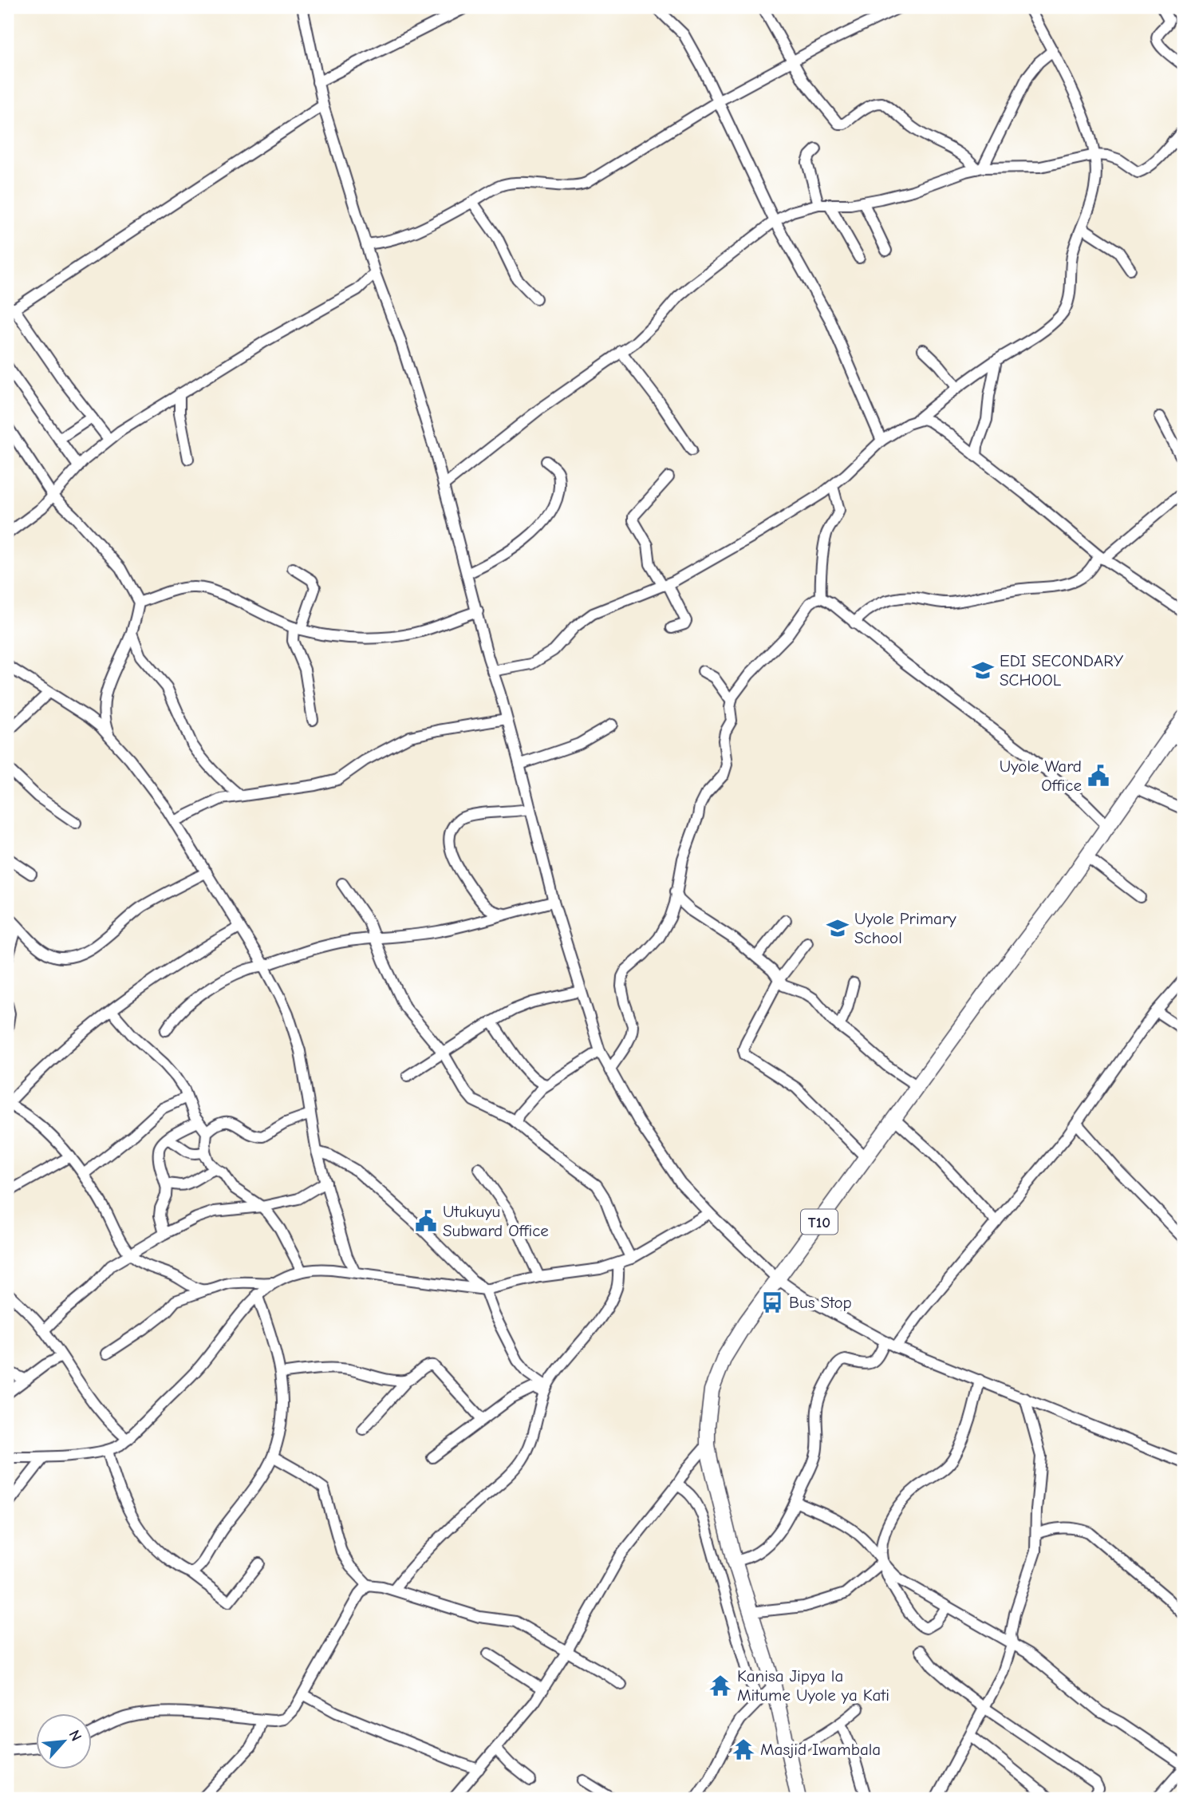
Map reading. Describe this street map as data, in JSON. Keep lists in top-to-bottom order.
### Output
{
  "streets": {
    "highway": ["T10"]
  },
  "places": {
    "school or university": ["EDI SECONDARY SCHOOL", "Uyole Primary School"],
    "public building": ["Uyole Ward Office", "Utukuyu Subward Office"],
    "bus stop": ["Bus Stop"],
    "temple": ["Kanisa Jipya la Mitume Uyole ya Kati", "Masjid Iwambala"]
  },
  "north": "top right"
}
